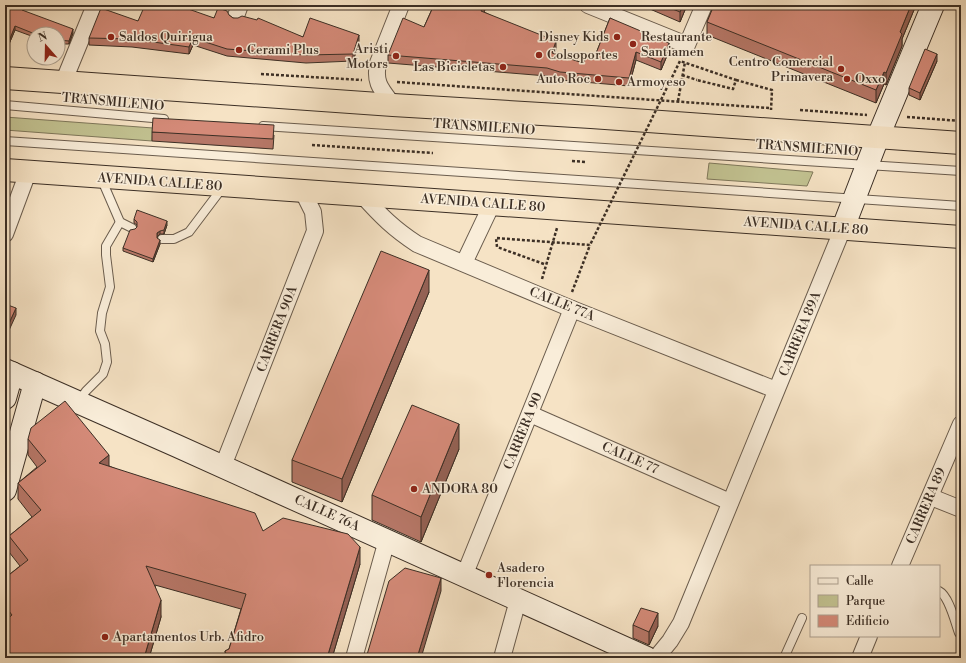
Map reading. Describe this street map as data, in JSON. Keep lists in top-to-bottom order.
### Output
{
  "streets": {
    "highway": ["AVENIDA CALLE 80"],
    "street": [
      "CALLE 77A",
      "CARRERA 90A",
      "CARRERA 89A",
      "CARRERA 90",
      "CALLE 77",
      "CARRERA 89",
      "CALLE 76A"
    ],
    "lane": ["TRANSMILENIO"]
  },
  "crossings": [
    ["TRANSMILENIO", "CARRERA 89A"],
    ["AVENIDA CALLE 80", "CALLE 77A"],
    ["AVENIDA CALLE 80", "CARRERA 90A"],
    ["AVENIDA CALLE 80", "CARRERA 89A"],
    ["CALLE 77A", "CARRERA 89A"],
    ["CALLE 77A", "CARRERA 90"],
    ["CARRERA 90A", "CALLE 76A"],
    ["CARRERA 89A", "CALLE 77"],
    ["CARRERA 90", "CALLE 77"],
    ["CARRERA 90", "CALLE 76A"]
  ],
  "places": [
    "Saldos Quirigua",
    "Disney Kids",
    "Restaurante Santiamen",
    "Cerami Plus",
    "Colsoportes",
    "Aristi Motors",
    "Las Bicicletas",
    "Centro Comercial Primavera",
    "Auto Roc",
    "Oxxo",
    "Armoyeso",
    "ANDORA 80",
    "Asadero Florencia",
    "Apartamentos Urb. Afidro"
  ],
  "legend": ["Calle", "Parque", "Edificio"],
  "north": "top"
}
